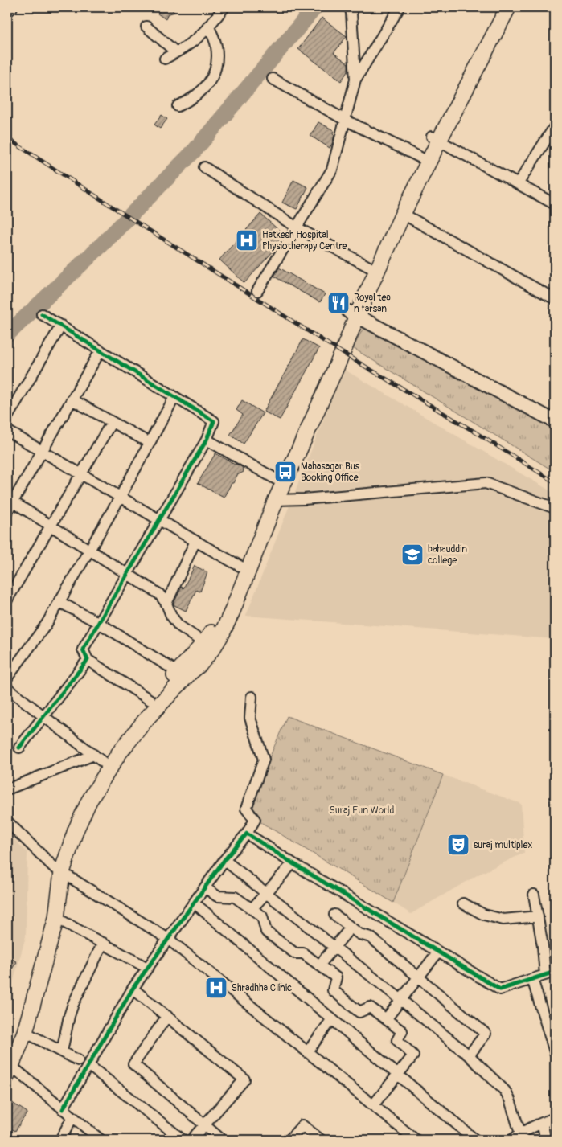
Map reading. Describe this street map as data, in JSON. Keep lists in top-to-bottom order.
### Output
{
  "parks": ["Suraj Fun World"],
  "places": {
    "hospital": ["Hatkesh Hospital Physiotherapy Centre", "Shradhha Clinic"],
    "restaurant": ["Royal tea n farsan"],
    "bus stop": ["Mahasagar Bus Booking Office"],
    "school or university": ["bahauddin college"],
    "theatre": ["suraj multiplex"]
  }
}
